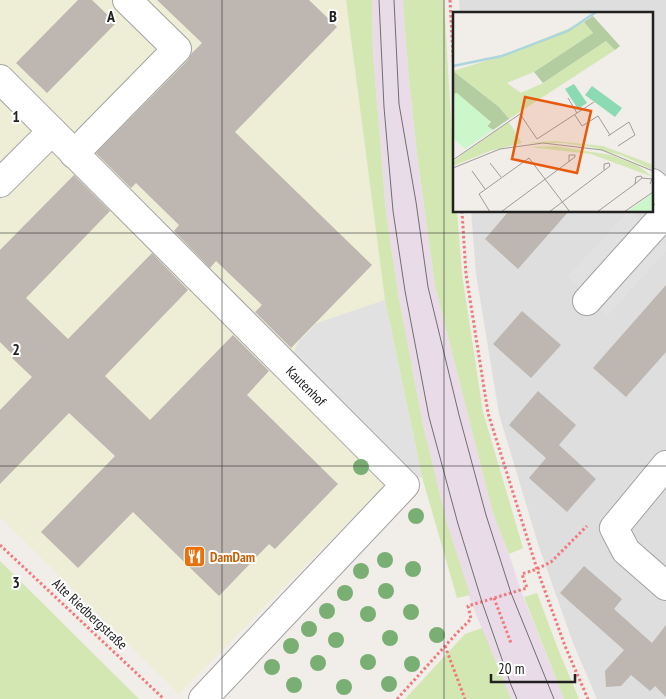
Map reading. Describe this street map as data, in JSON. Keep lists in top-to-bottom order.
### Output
{
  "streets": {
    "street": ["Kautenhof"],
    "path": ["Alte Riedbergstraße"]
  },
  "places": {
    "restaurant": ["DamDam"]
  },
  "scale_bar": "20 m",
  "grid": {
    "columns": ["A", "B"],
    "rows": ["1", "2", "3"]
  }
}
